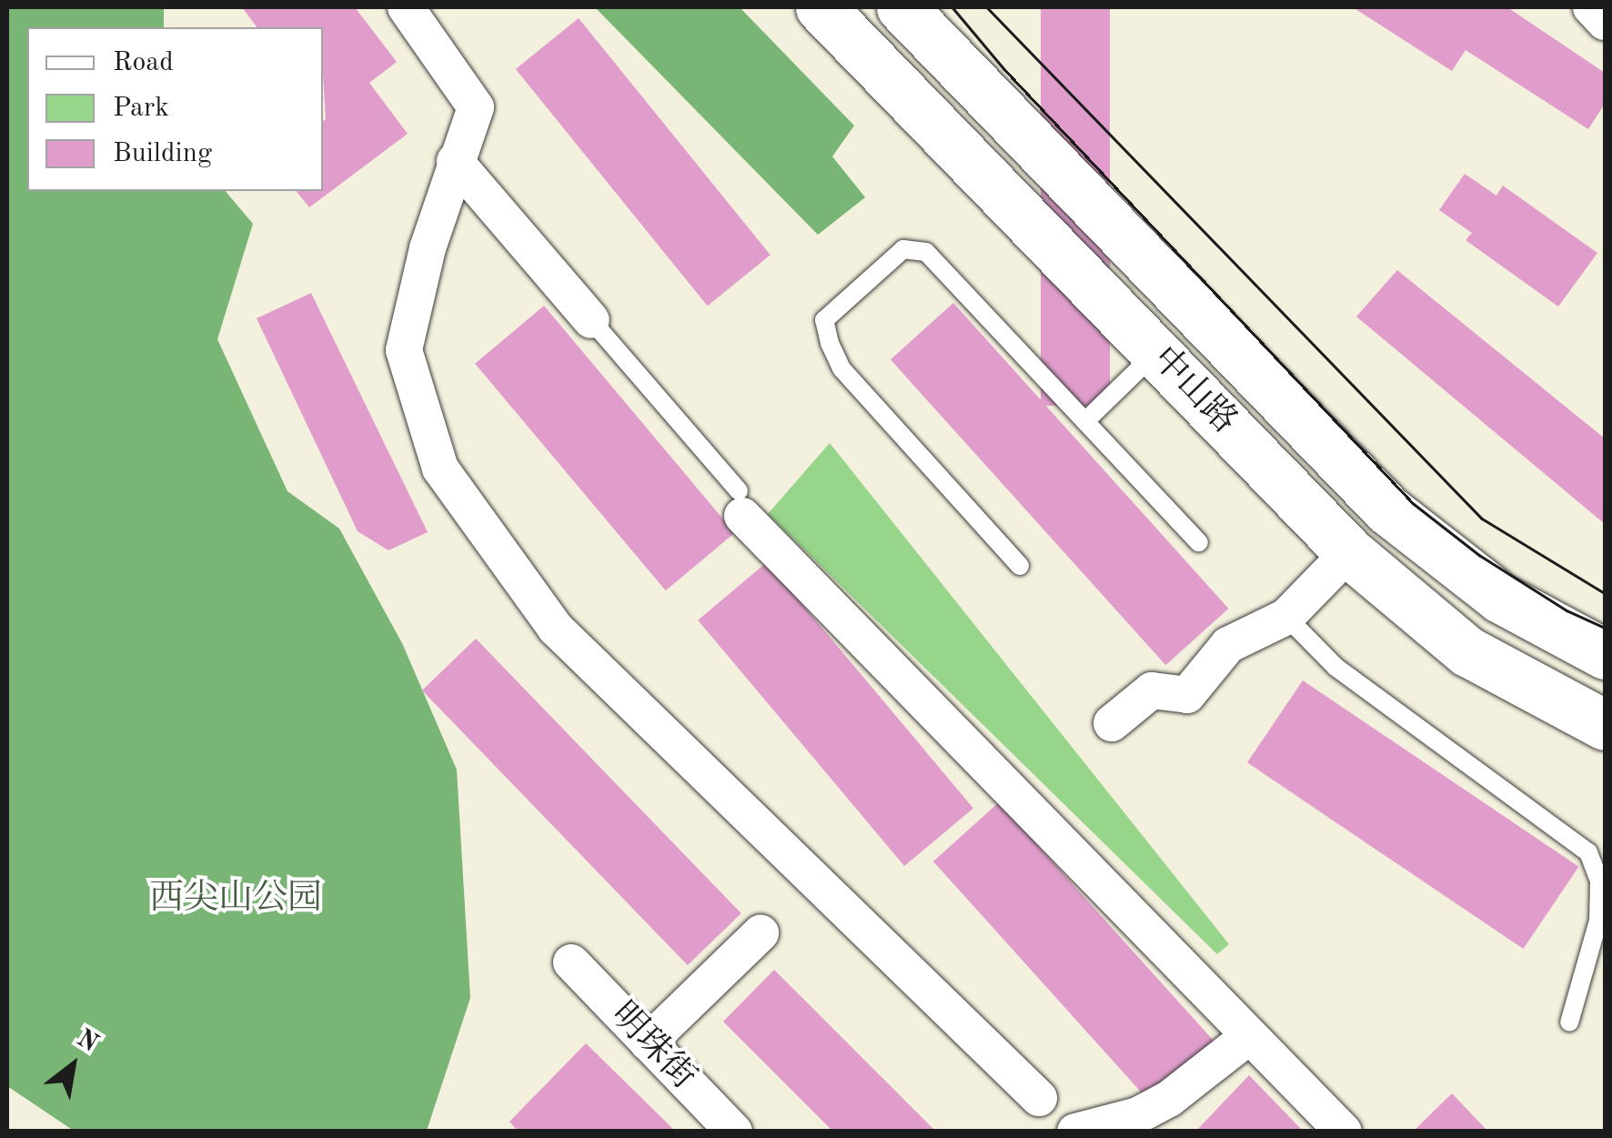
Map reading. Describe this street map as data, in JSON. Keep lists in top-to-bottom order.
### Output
{
  "streets": {
    "highway": ["中山路"],
    "street": ["明珠街"]
  },
  "parks": ["西尖山公园"],
  "legend": ["Road", "Park", "Building"],
  "north": "top right"
}
